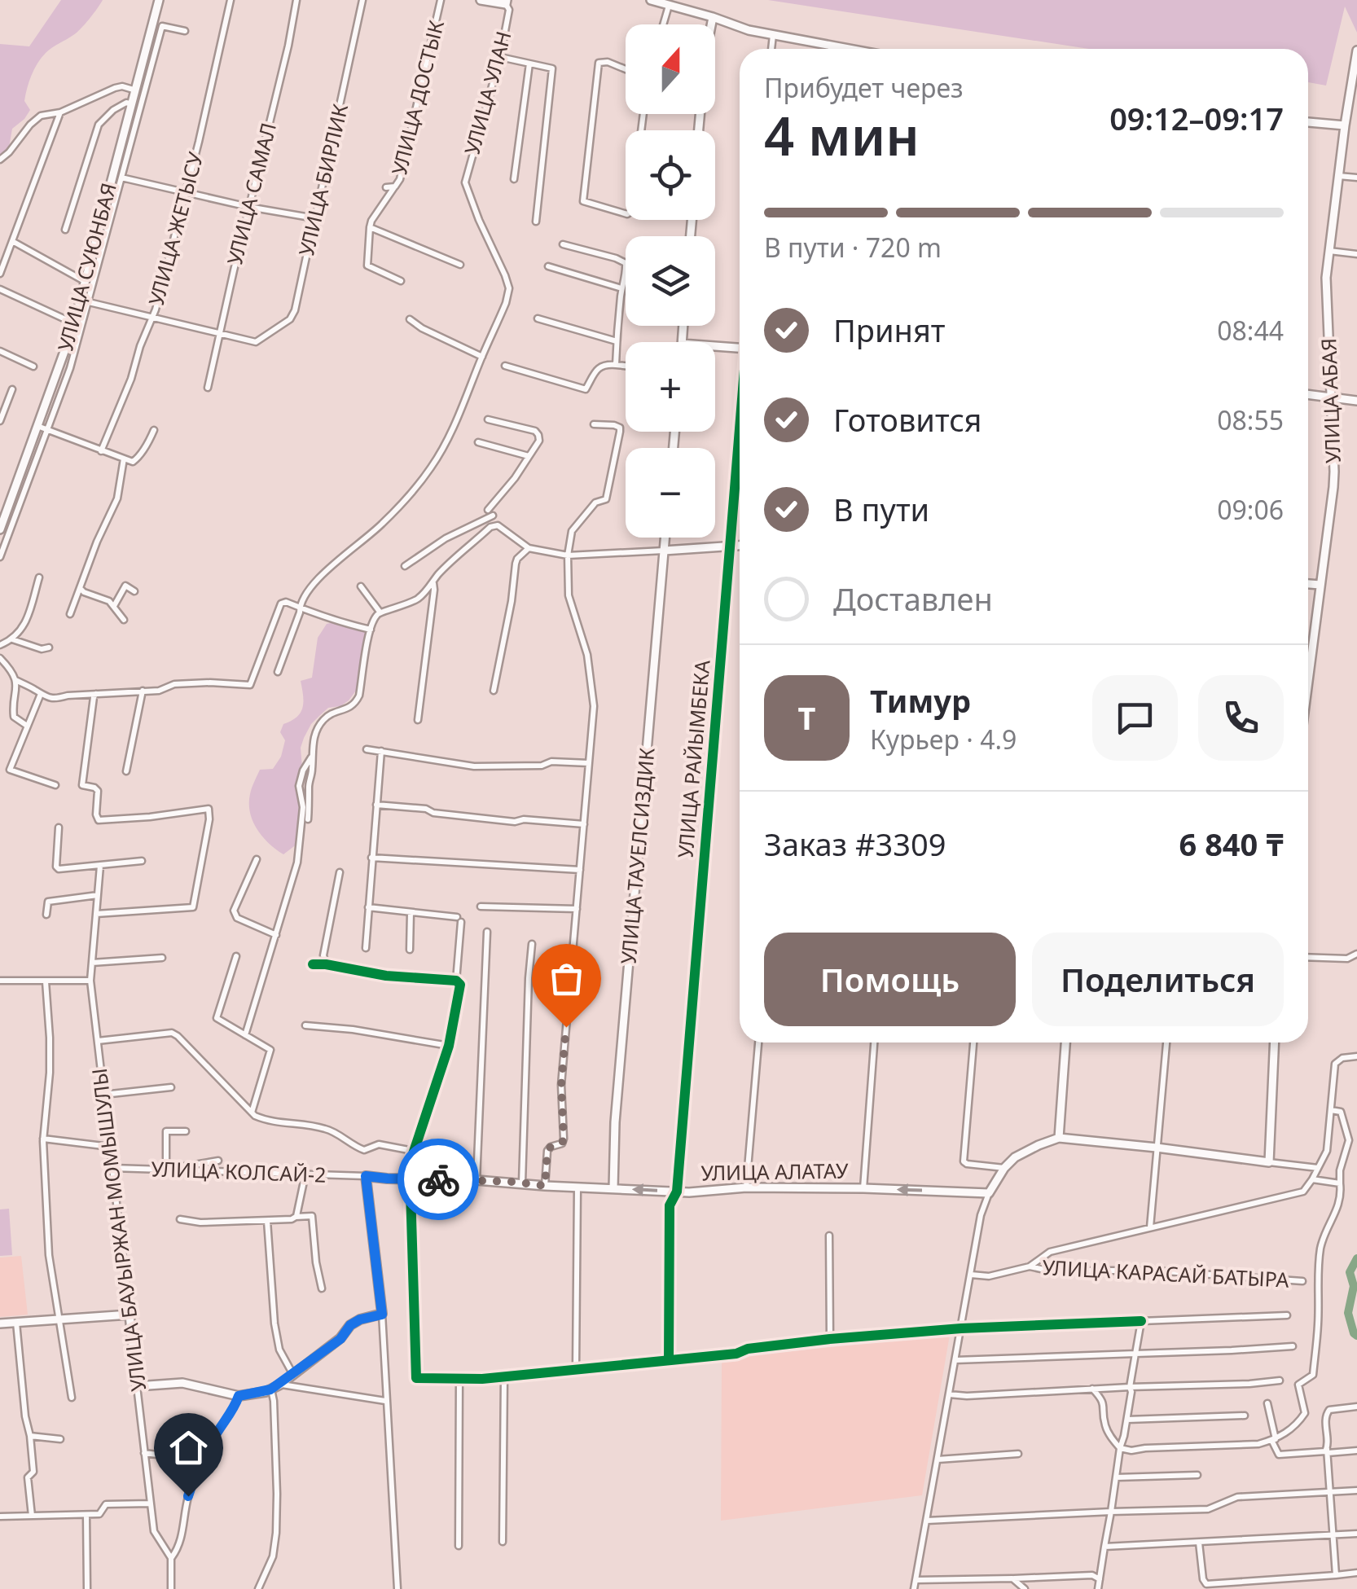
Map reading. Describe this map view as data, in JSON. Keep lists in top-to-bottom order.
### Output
{
  "streets": {
    "street": [
      "УЛИЦА УЛАН",
      "УЛИЦА ДОСТЫК",
      "УЛИЦА БИРЛИК",
      "УЛИЦА САМАЛ",
      "УЛИЦА ЖЕТЫСУ",
      "УЛИЦА СУЮНБАЯ",
      "УЛИЦА АБАЯ",
      "УЛИЦА РАЙЫМБЕКА",
      "УЛИЦА ТАУЕЛСИЗДИК",
      "УЛИЦА КОЛСАЙ-2",
      "УЛИЦА АЛАТАУ",
      "УЛИЦА БАУЫРЖАН МОМЫШУЛЫ",
      "УЛИЦА КАРАСАЙ БАТЫРА"
    ]
  },
  "crossings": [
    ["УЛИЦА БИРЛИК", "УЛИЦА САМАЛ"],
    ["УЛИЦА РАЙЫМБЕКА", "УЛИЦА АЛАТАУ"],
    ["УЛИЦА ТАУЕЛСИЗДИК", "УЛИЦА АЛАТАУ"],
    ["УЛИЦА КОЛСАЙ-2", "УЛИЦА АЛАТАУ"],
    ["УЛИЦА КОЛСАЙ-2", "УЛИЦА БАУЫРЖАН МОМЫШУЛЫ"]
  ],
  "north": "top",
  "page": {
    "map_buttons": ["+", "−"],
    "heading": ["4 мин", "Прибудет через", "09:12–09:17"],
    "panel": [
      "Тимур",
      "Курьер · 4.9",
      "Заказ #3309",
      "6 840 ₸"
    ],
    "bar": "В пути · 720 m",
    "list": [
      ["Принят", "08:44"],
      ["Готовится", "08:55"],
      ["В пути", "09:06"],
      "Доставлен"
    ],
    "round": "Т",
    "buttons": ["Помощь", "Поделиться"]
  }
}
